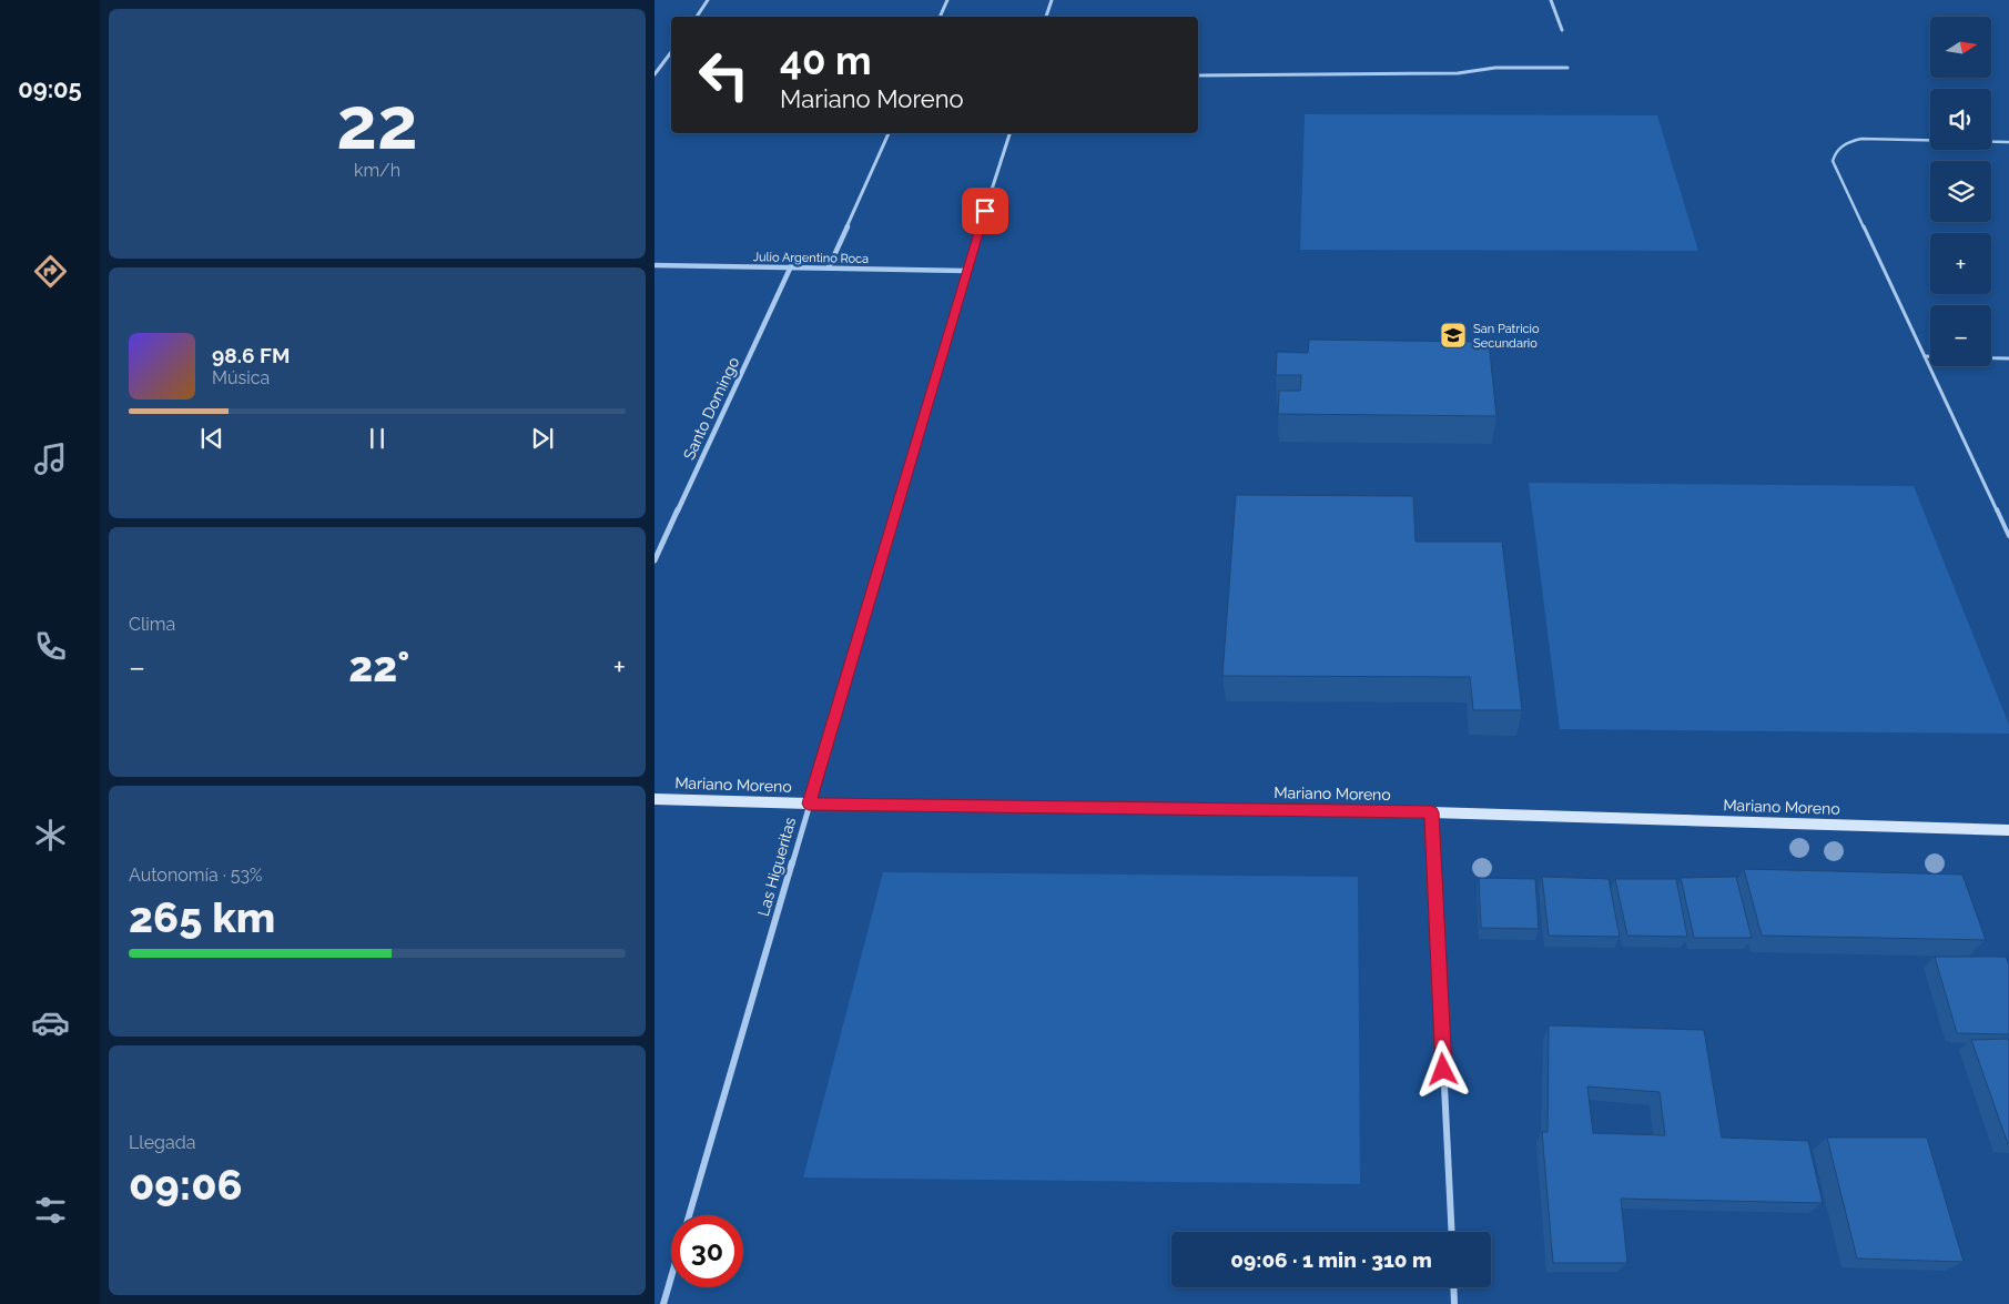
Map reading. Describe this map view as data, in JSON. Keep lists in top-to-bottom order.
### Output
{
  "streets": {
    "street": [
      "Julio Argentino Roca",
      "Santo Domingo",
      "Mariano Moreno",
      "Las Higueritas"
    ]
  },
  "crossings": [
    ["Julio Argentino Roca", "Santo Domingo"],
    ["Julio Argentino Roca", "Las Higueritas"],
    ["Mariano Moreno", "Las Higueritas"]
  ],
  "places": {
    "school or university": ["San Patricio Secundario"]
  },
  "north": "right",
  "page": {
    "tabs": "09:05",
    "tile": [
      ["22", "km/h"],
      "Clima",
      ["Autonomía · 53%", "265 km"],
      ["Llegada", "09:06"]
    ],
    "map_buttons": ["+", "−"],
    "turn": ["40 m", "Mariano Moreno"],
    "song": ["98.6 FM", "Música"],
    "heat": ["−", "22°", "+"],
    "limit": "30",
    "trip": "09:06 · 1 min · 310 m"
  }
}
